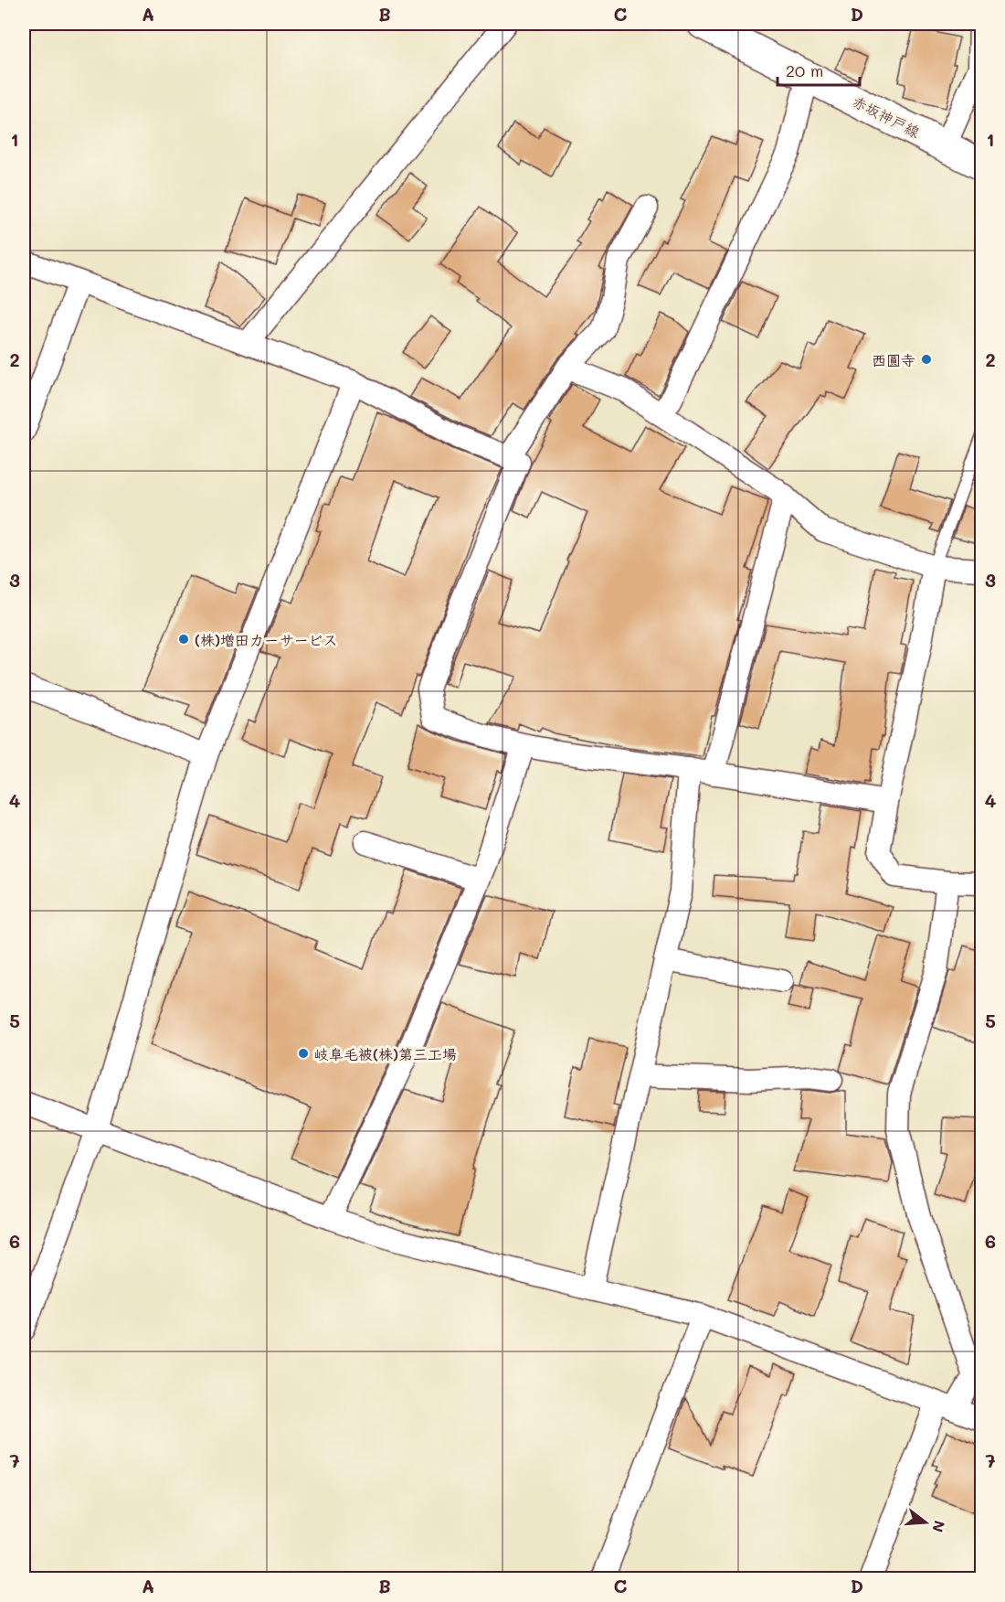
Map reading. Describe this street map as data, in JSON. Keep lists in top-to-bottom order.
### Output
{
  "streets": {
    "main road": ["赤坂神戸線"]
  },
  "places": ["西圓寺", "(株)増田カーサービス", "岐阜毛被(株)第三工場"],
  "scale_bar": "20 m",
  "north": "right",
  "grid": {
    "columns": [
      "A",
      "B",
      "C",
      "D"
    ],
    "rows": [
      "1",
      "2",
      "3",
      "4",
      "5",
      "6",
      "7"
    ]
  }
}
